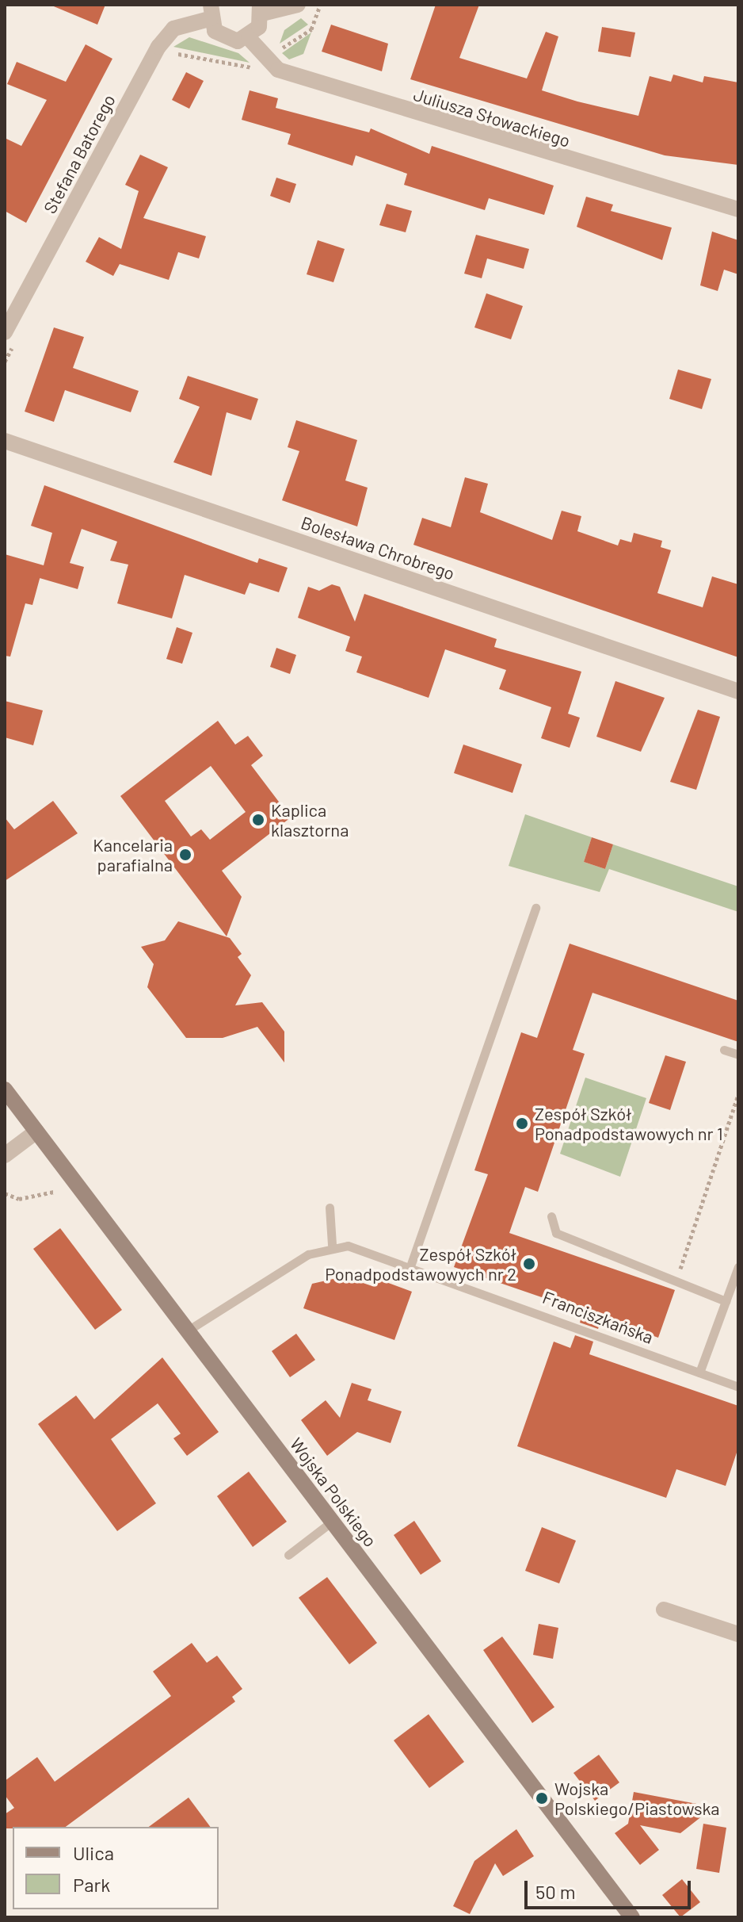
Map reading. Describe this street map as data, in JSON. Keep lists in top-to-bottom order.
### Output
{
  "streets": {
    "main road": ["Wojska Polskiego"],
    "street": ["Juliusza Słowackiego", "Stefana Batorego", "Bolesława Chrobrego"],
    "lane": ["Franciszkańska"]
  },
  "places": [
    "Kaplica klasztorna",
    "Kancelaria parafialna",
    "Zespół Szkół Ponadpodstawowych nr 1",
    "Zespół Szkół Ponadpodstawowych nr 2",
    "Wojska Polskiego/Piastowska"
  ],
  "legend": ["Ulica", "Park"],
  "scale_bar": "50 m"
}
